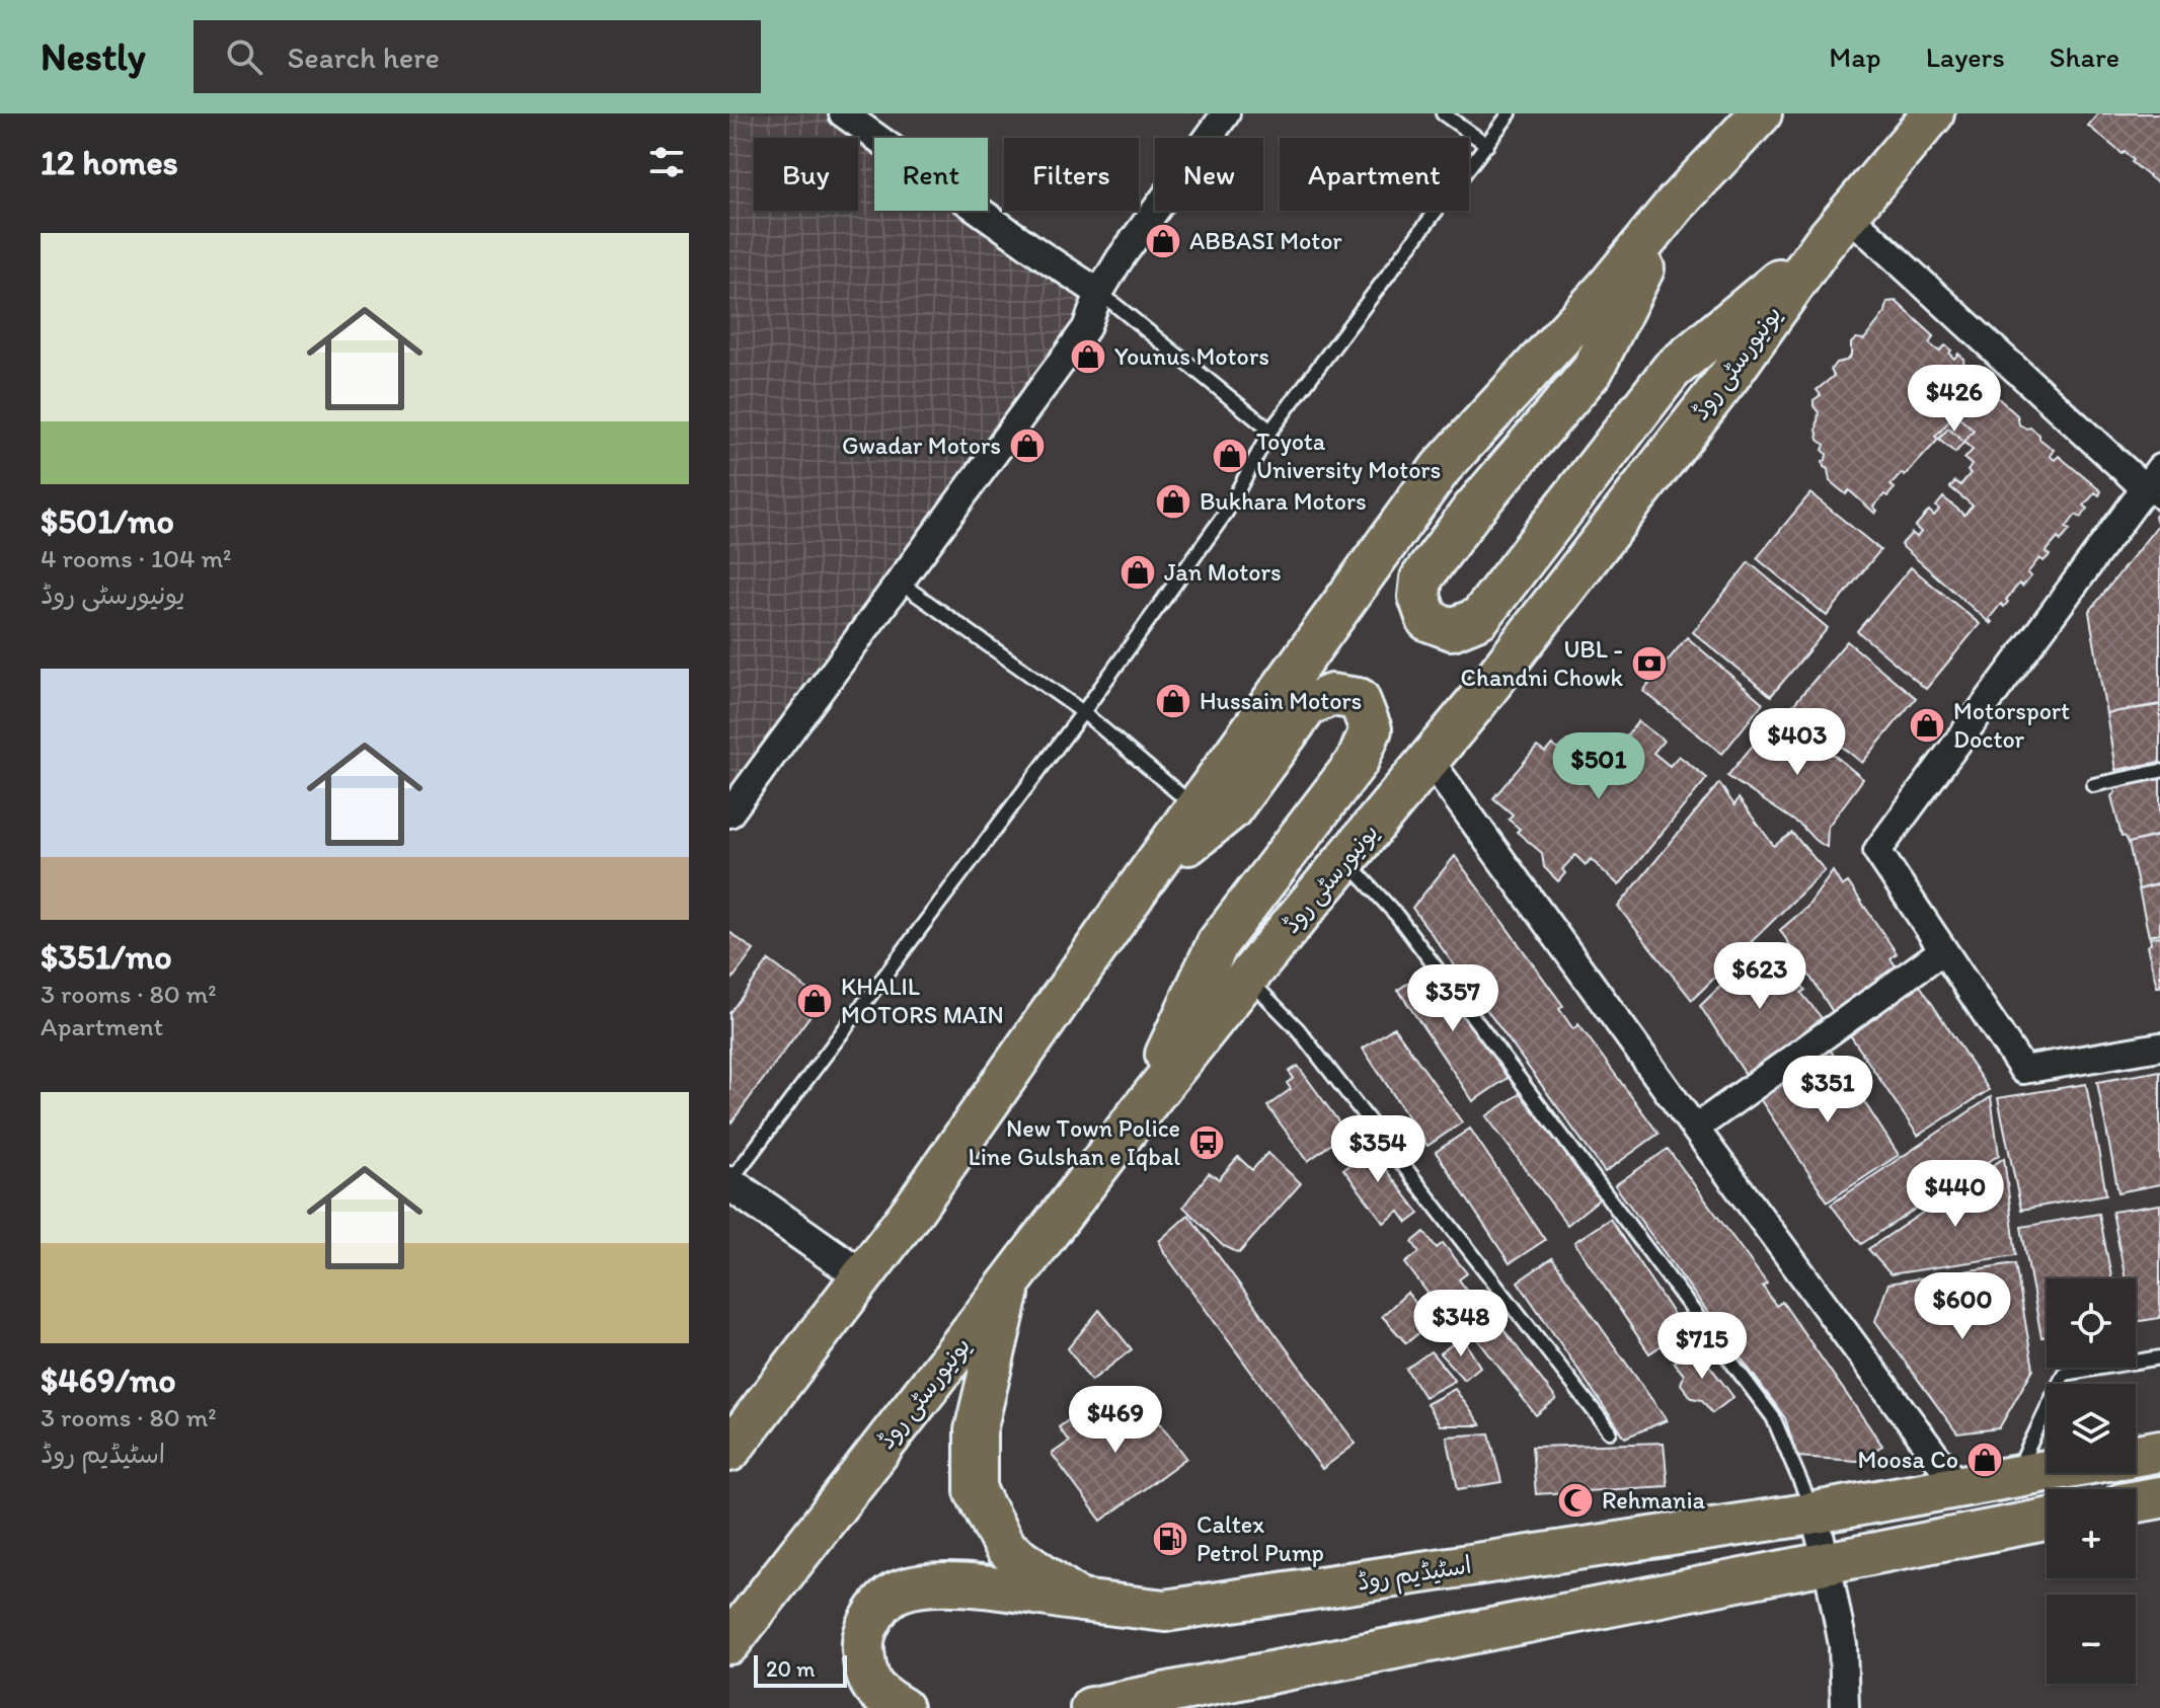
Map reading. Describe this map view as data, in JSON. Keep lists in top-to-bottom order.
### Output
{
  "streets": {
    "main road": ["یونیورسٹی روڈ", "اسٹیڈیم روڈ"]
  },
  "crossings": [
    ["یونیورسٹی روڈ", "اسٹیڈیم روڈ"]
  ],
  "places": {
    "shop": [
      "ABBASI Motor",
      "Younus Motors",
      "Gwadar Motors",
      "Toyota University Motors",
      "Bukhara Motors",
      "Jan Motors",
      "Hussain Motors",
      "Motorsport Doctor",
      "KHALIL MOTORS MAIN",
      "Moosa Co"
    ],
    "bank": ["UBL - Chandni Chowk"],
    "bus stop": ["New Town Police Line Gulshan e Iqbal"],
    "mosque": ["Rehmania"],
    "fuel station": ["Caltex Petrol Pump"]
  },
  "scale_bar": "20 m",
  "page": {
    "header": "Nestly",
    "search": "Search here",
    "nav": ["Map", "Layers", "Share"],
    "heading": "12 homes",
    "chip": [
      "Buy",
      "Rent",
      "Filters",
      "New",
      "Apartment"
    ],
    "list": [
      {
        "name": "$501/mo",
        "note": "4 rooms · 104 m² · یونیورسٹی روڈ"
      },
      {
        "name": "$351/mo",
        "note": "3 rooms · 80 m² · Apartment"
      },
      {
        "name": "$469/mo",
        "note": "3 rooms · 80 m² · اسٹیڈیم روڈ"
      }
    ],
    "price": [
      "$426",
      "$403",
      "$501",
      "$623",
      "$357",
      "$351",
      "$354",
      "$440",
      "$600",
      "$348",
      "$715",
      "$469"
    ],
    "map_buttons": ["+", "−"],
    "scale": "20 m"
  }
}
